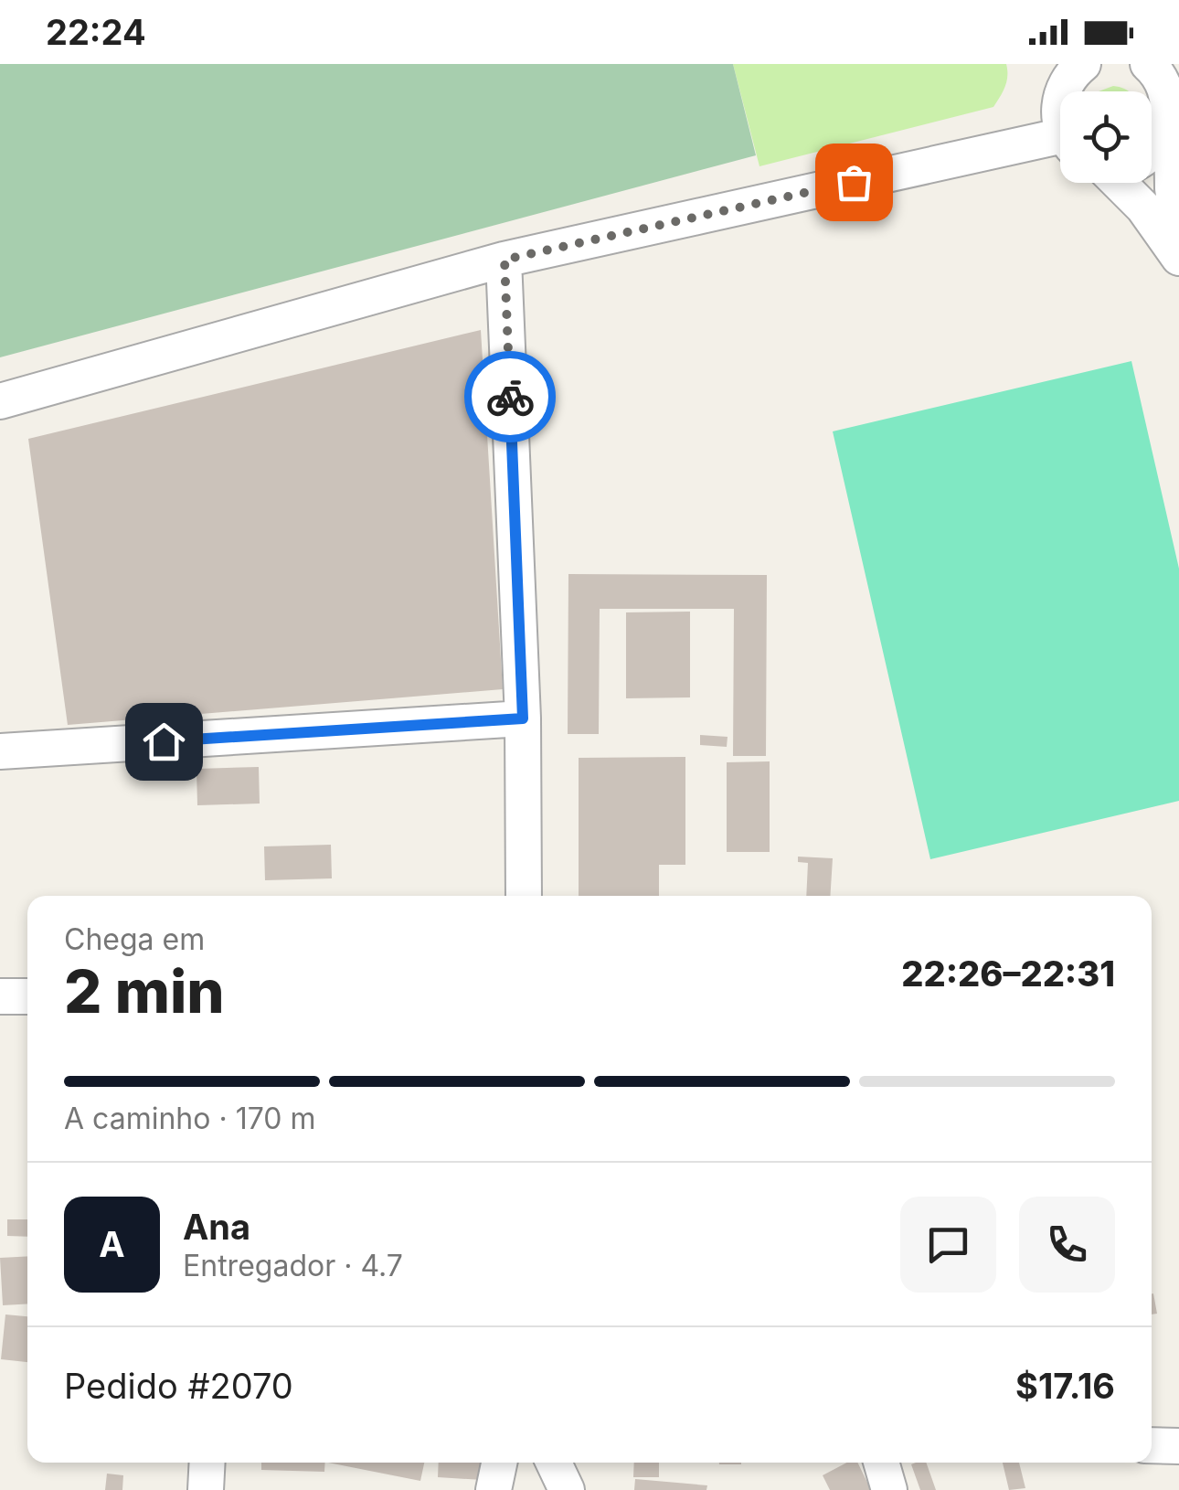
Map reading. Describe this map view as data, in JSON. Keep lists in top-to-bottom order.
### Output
{
  "page": {
    "status": "22:24",
    "heading": ["2 min", "Chega em", "22:26–22:31"],
    "panel": [
      "Ana",
      "Entregador · 4.7",
      "Pedido #2070",
      "$17.16"
    ],
    "bar": "A caminho · 170 m",
    "round": "A"
  }
}
